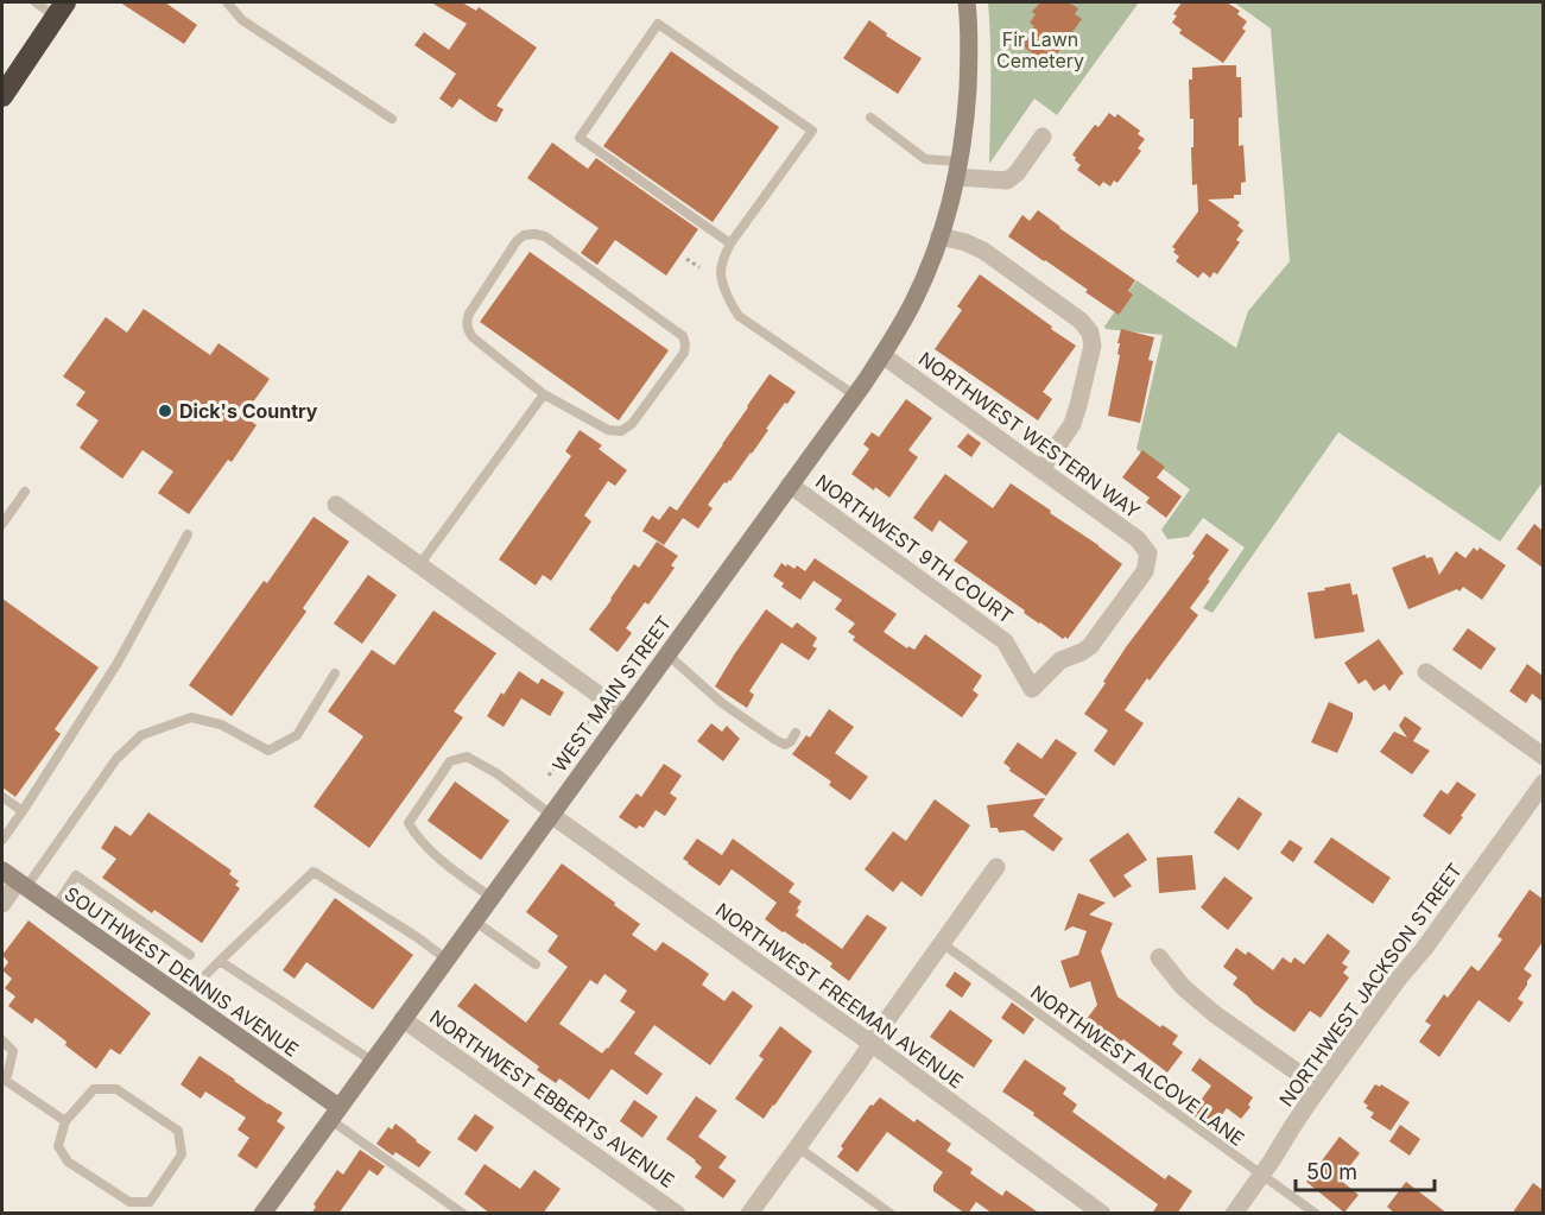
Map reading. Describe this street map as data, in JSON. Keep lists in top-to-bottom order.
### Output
{
  "streets": {
    "street": [
      "NORTHWEST WESTERN WAY",
      "NORTHWEST 9TH COURT",
      "WEST MAIN STREET",
      "SOUTHWEST DENNIS AVENUE",
      "NORTHWEST JACKSON STREET",
      "NORTHWEST FREEMAN AVENUE",
      "NORTHWEST EBBERTS AVENUE"
    ],
    "lane": ["NORTHWEST ALCOVE LANE"]
  },
  "crossings": [
    ["NORTHWEST WESTERN WAY", "NORTHWEST 9TH COURT"],
    ["NORTHWEST WESTERN WAY", "WEST MAIN STREET"],
    ["NORTHWEST 9TH COURT", "WEST MAIN STREET"],
    ["WEST MAIN STREET", "SOUTHWEST DENNIS AVENUE"],
    ["WEST MAIN STREET", "NORTHWEST FREEMAN AVENUE"],
    ["WEST MAIN STREET", "NORTHWEST EBBERTS AVENUE"],
    ["NORTHWEST JACKSON STREET", "NORTHWEST ALCOVE LANE"]
  ],
  "parks": ["Fir Lawn Cemetery"],
  "places": ["Dick's Country"],
  "scale_bar": "50 m"
}
